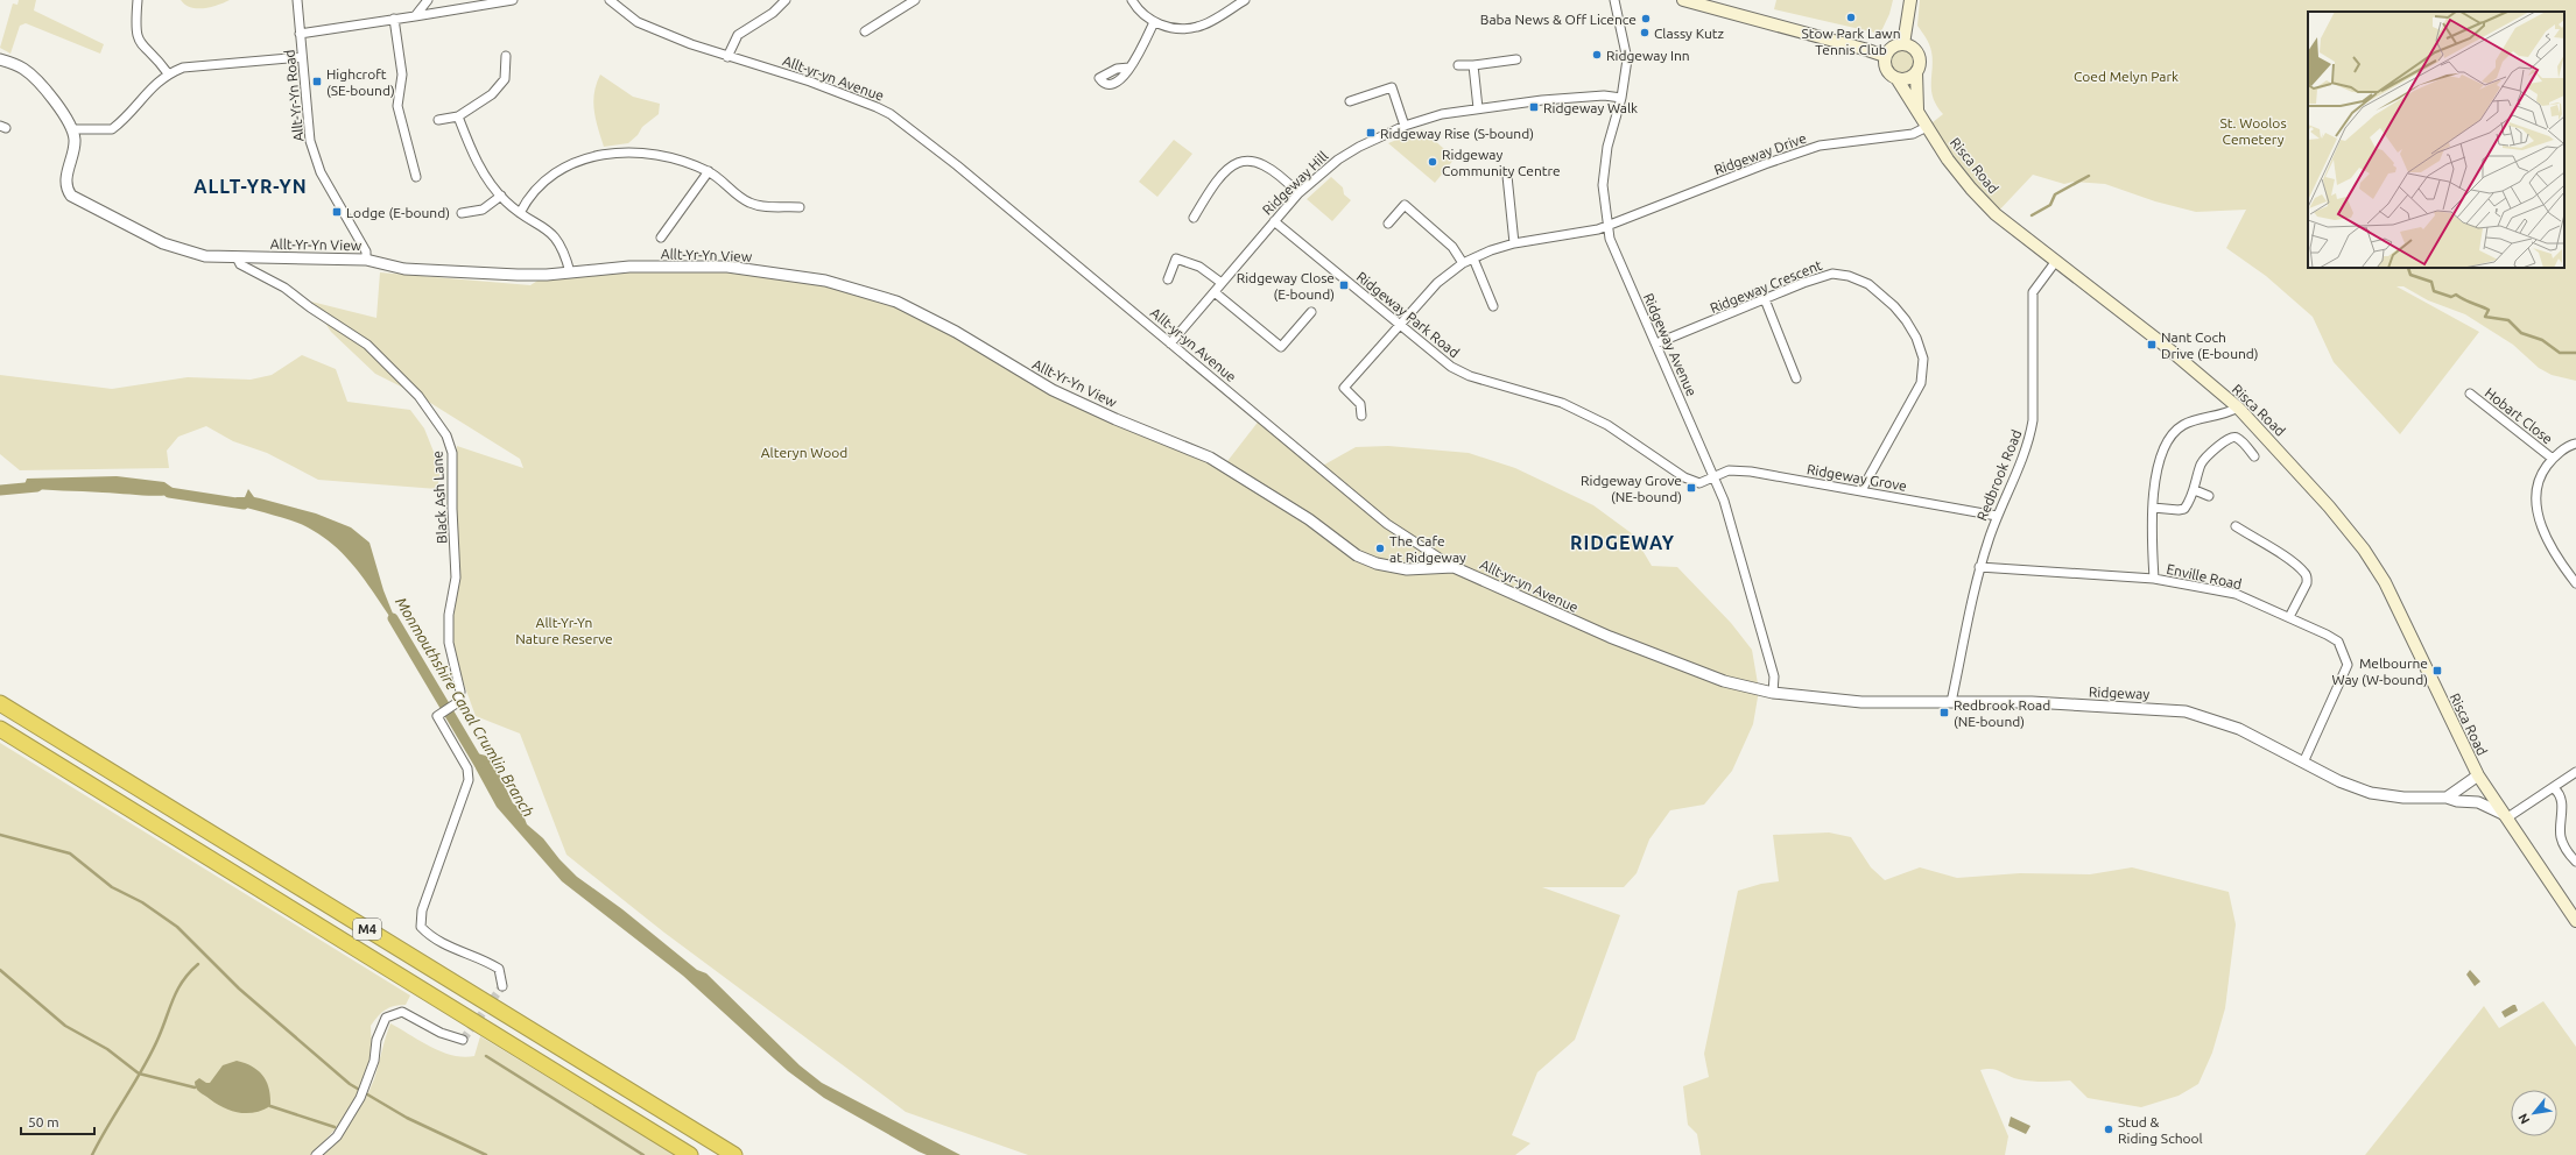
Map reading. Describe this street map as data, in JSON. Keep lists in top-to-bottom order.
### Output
{
  "streets": {
    "highway": ["M4"],
    "main road": ["Risca Road"],
    "street": [
      "Allt-yr-yn Avenue",
      "Allt-Yr-Yn Road",
      "Ridgeway Drive",
      "Ridgeway Hill",
      "Allt-Yr-Yn View",
      "Ridgeway Crescent",
      "Ridgeway Park Road",
      "Ridgeway Avenue",
      "Hobart Close",
      "Redbrook Road",
      "Ridgeway Grove",
      "Black Ash Lane",
      "Enville Road",
      "Ridgeway"
    ]
  },
  "crossings": [
    ["Allt-yr-yn Avenue", "Ridgeway Hill"],
    ["Allt-yr-yn Avenue", "Allt-Yr-Yn View"],
    ["Allt-yr-yn Avenue", "Ridgeway Avenue"],
    ["Allt-yr-yn Avenue", "Ridgeway"],
    ["Allt-Yr-Yn Road", "Allt-Yr-Yn View"],
    ["Ridgeway Drive", "Risca Road"],
    ["Ridgeway Drive", "Ridgeway Park Road"],
    ["Ridgeway Drive", "Ridgeway Avenue"],
    ["Risca Road", "Redbrook Road"],
    ["Risca Road", "Ridgeway"],
    ["Ridgeway Hill", "Ridgeway Park Road"],
    ["Ridgeway Hill", "Ridgeway Avenue"],
    ["Allt-Yr-Yn View", "Black Ash Lane"],
    ["Ridgeway Crescent", "Ridgeway Avenue"],
    ["Ridgeway Crescent", "Ridgeway Grove"],
    ["Ridgeway Park Road", "Ridgeway Avenue"],
    ["Ridgeway Park Road", "Ridgeway Grove"],
    ["Ridgeway Avenue", "Ridgeway Grove"],
    ["Ridgeway Avenue", "Ridgeway"],
    ["Redbrook Road", "Ridgeway Grove"],
    ["Redbrook Road", "Enville Road"],
    ["Redbrook Road", "Ridgeway"],
    ["Enville Road", "Ridgeway"]
  ],
  "districts": ["ALLT-YR-YN", "RIDGEWAY"],
  "water": ["Monmouthshire Canal Crumlin Branch"],
  "parks": [
    "Coed Melyn Park",
    "St. Woolos Cemetery",
    "Alteryn Wood",
    "Allt-Yr-Yn Nature Reserve"
  ],
  "places": {
    "other": [
      "Stow Park Lawn Tennis Club",
      "Baba News & Off Licence",
      "Classy Kutz",
      "Ridgeway Inn",
      "Ridgeway Community Centre",
      "The Cafe at Ridgeway",
      "Stud & Riding School"
    ],
    "transit": [
      "Highcroft (SE-bound)",
      "Ridgeway Walk",
      "Ridgeway Rise (S-bound)",
      "Lodge (E-bound)",
      "Ridgeway Close (E-bound)",
      "Nant Coch Drive (E-bound)",
      "Ridgeway Grove (NE-bound)",
      "Melbourne Way (W-bound)",
      "Redbrook Road (NE-bound)"
    ]
  },
  "scale_bar": "50 m",
  "north": "bottom left"
}
